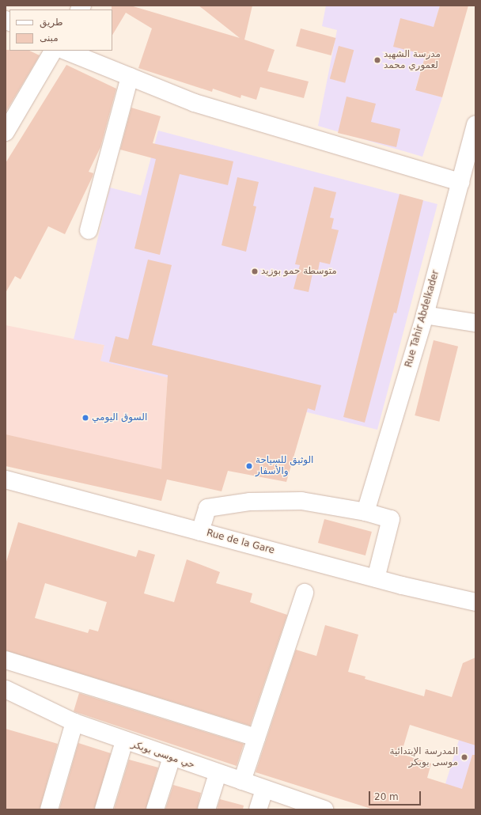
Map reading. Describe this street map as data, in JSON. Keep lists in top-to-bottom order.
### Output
{
  "streets": {
    "street": ["Rue Tahir Abdelkader", "Rue de la Gare", "حي موسى بوبكر"]
  },
  "places": [
    "مدرسة الشهيد لعموري محمد",
    "متوسطة حمو بوزيد",
    "السوق اليومي",
    "الوثيق للسياحة والأسفار",
    "المدرسة الإبتدائية موسى بوبكر"
  ],
  "legend": ["طريق", "مبنى"],
  "scale_bar": "20 m"
}
